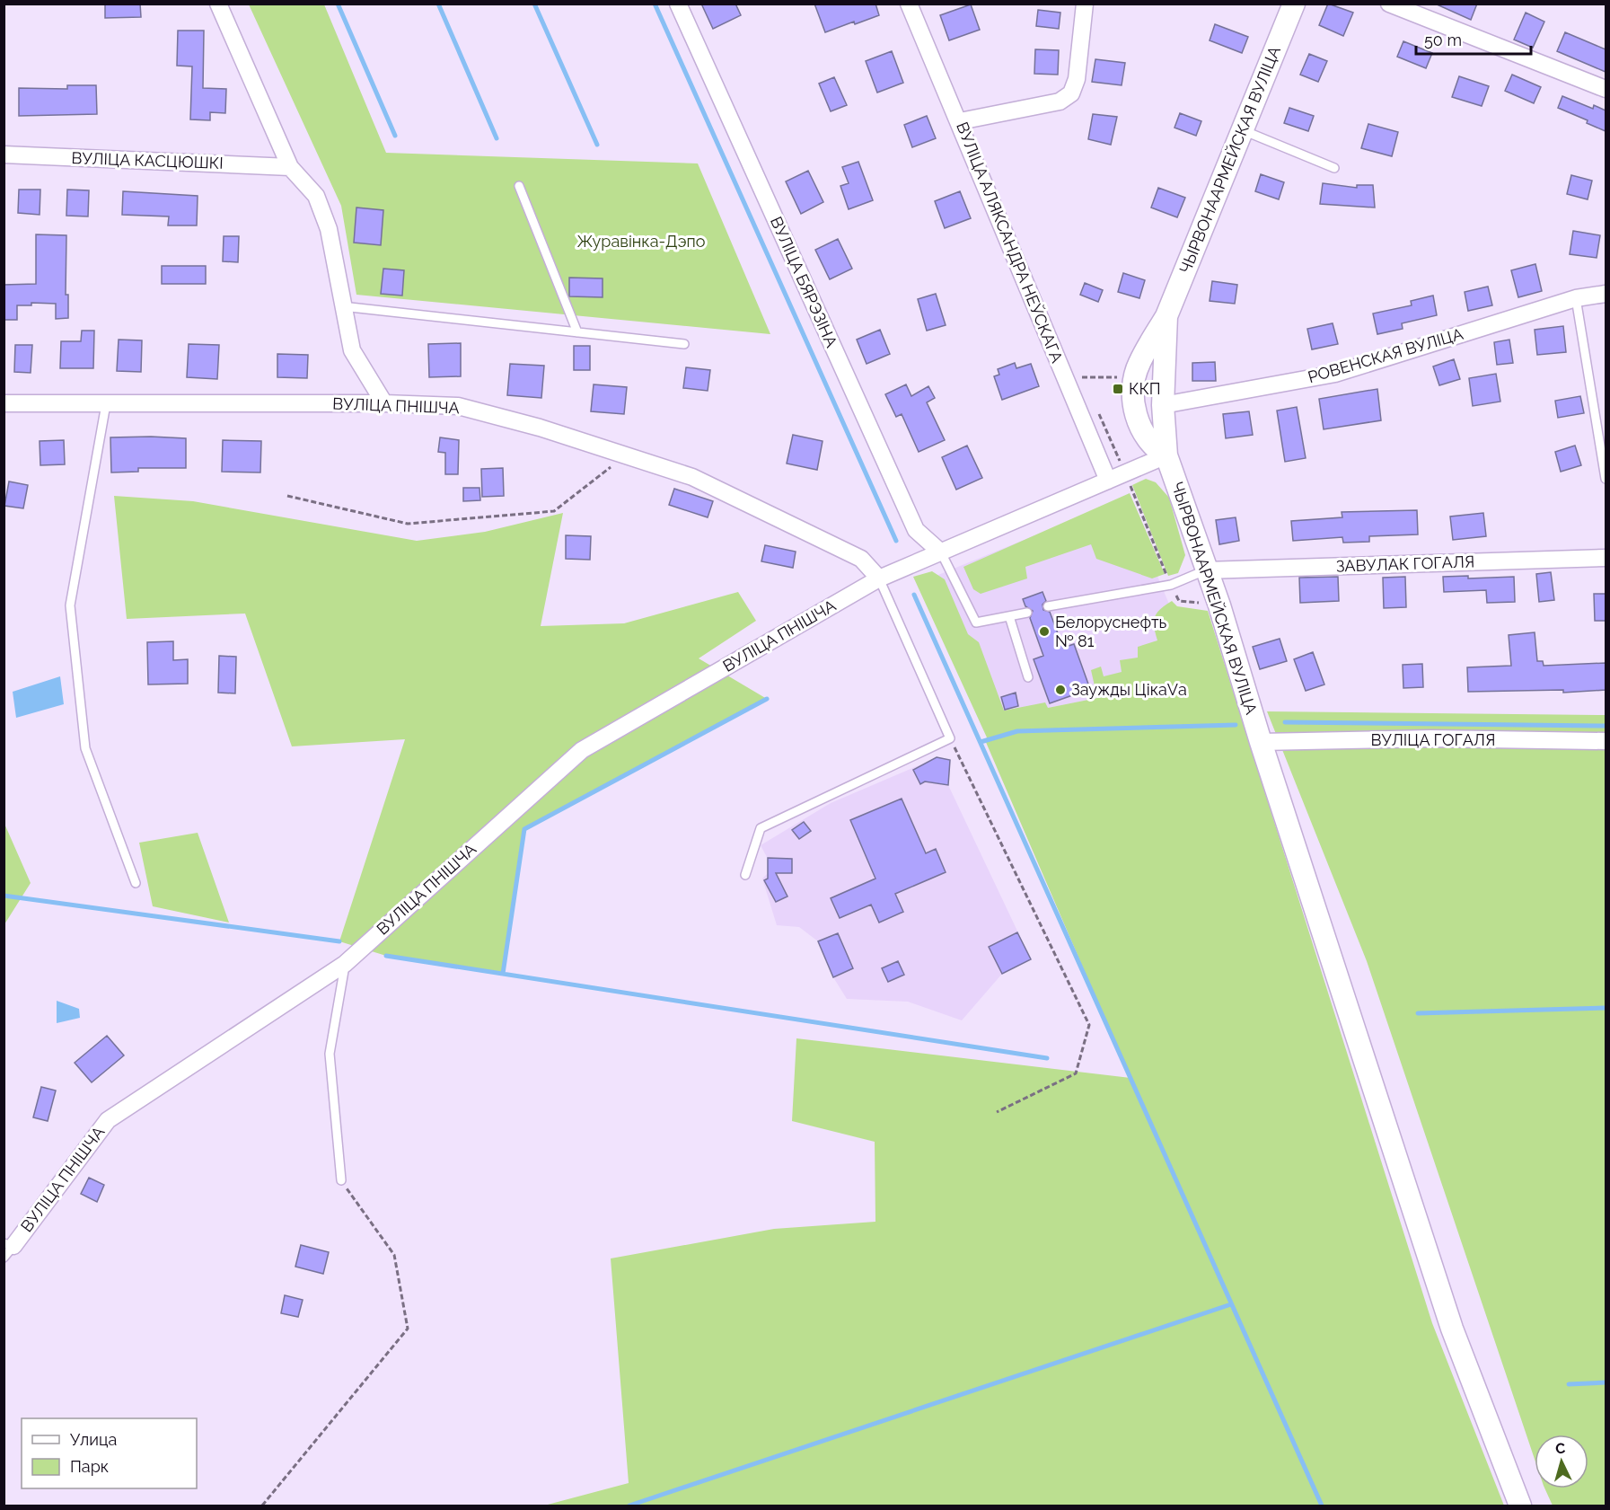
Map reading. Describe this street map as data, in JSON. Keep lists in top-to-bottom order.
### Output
{
  "streets": {
    "main road": ["ЧЫРВОНААРМЕЙСКАЯ ВУЛІЦА"],
    "street": [
      "ВУЛІЦА КАСЦЮШКІ",
      "ВУЛІЦА АЛЯКСАНДРА НЕЎСКАГА",
      "ВУЛІЦА БЯРЭЗІНА",
      "РОВЕНСКАЯ ВУЛІЦА",
      "ВУЛІЦА ПНІШЧА",
      "ЗАВУЛАК ГОГАЛЯ",
      "ВУЛІЦА ГОГАЛЯ"
    ]
  },
  "crossings": [
    ["ЧЫРВОНААРМЕЙСКАЯ ВУЛІЦА", "РОВЕНСКАЯ ВУЛІЦА"],
    ["ЧЫРВОНААРМЕЙСКАЯ ВУЛІЦА", "ВУЛІЦА ПНІШЧА"],
    ["ЧЫРВОНААРМЕЙСКАЯ ВУЛІЦА", "ЗАВУЛАК ГОГАЛЯ"],
    ["ЧЫРВОНААРМЕЙСКАЯ ВУЛІЦА", "ВУЛІЦА ГОГАЛЯ"],
    ["ВУЛІЦА АЛЯКСАНДРА НЕЎСКАГА", "ВУЛІЦА ПНІШЧА"],
    ["ВУЛІЦА БЯРЭЗІНА", "ВУЛІЦА ПНІШЧА"]
  ],
  "parks": ["Журавінка-Дэпо"],
  "places": {
    "transit": ["ККП"],
    "other": ["Белоруснефть № 81", "Заужды ЦікаVа"]
  },
  "legend": ["Улица", "Парк"],
  "scale_bar": "50 m",
  "north": "top"
}
